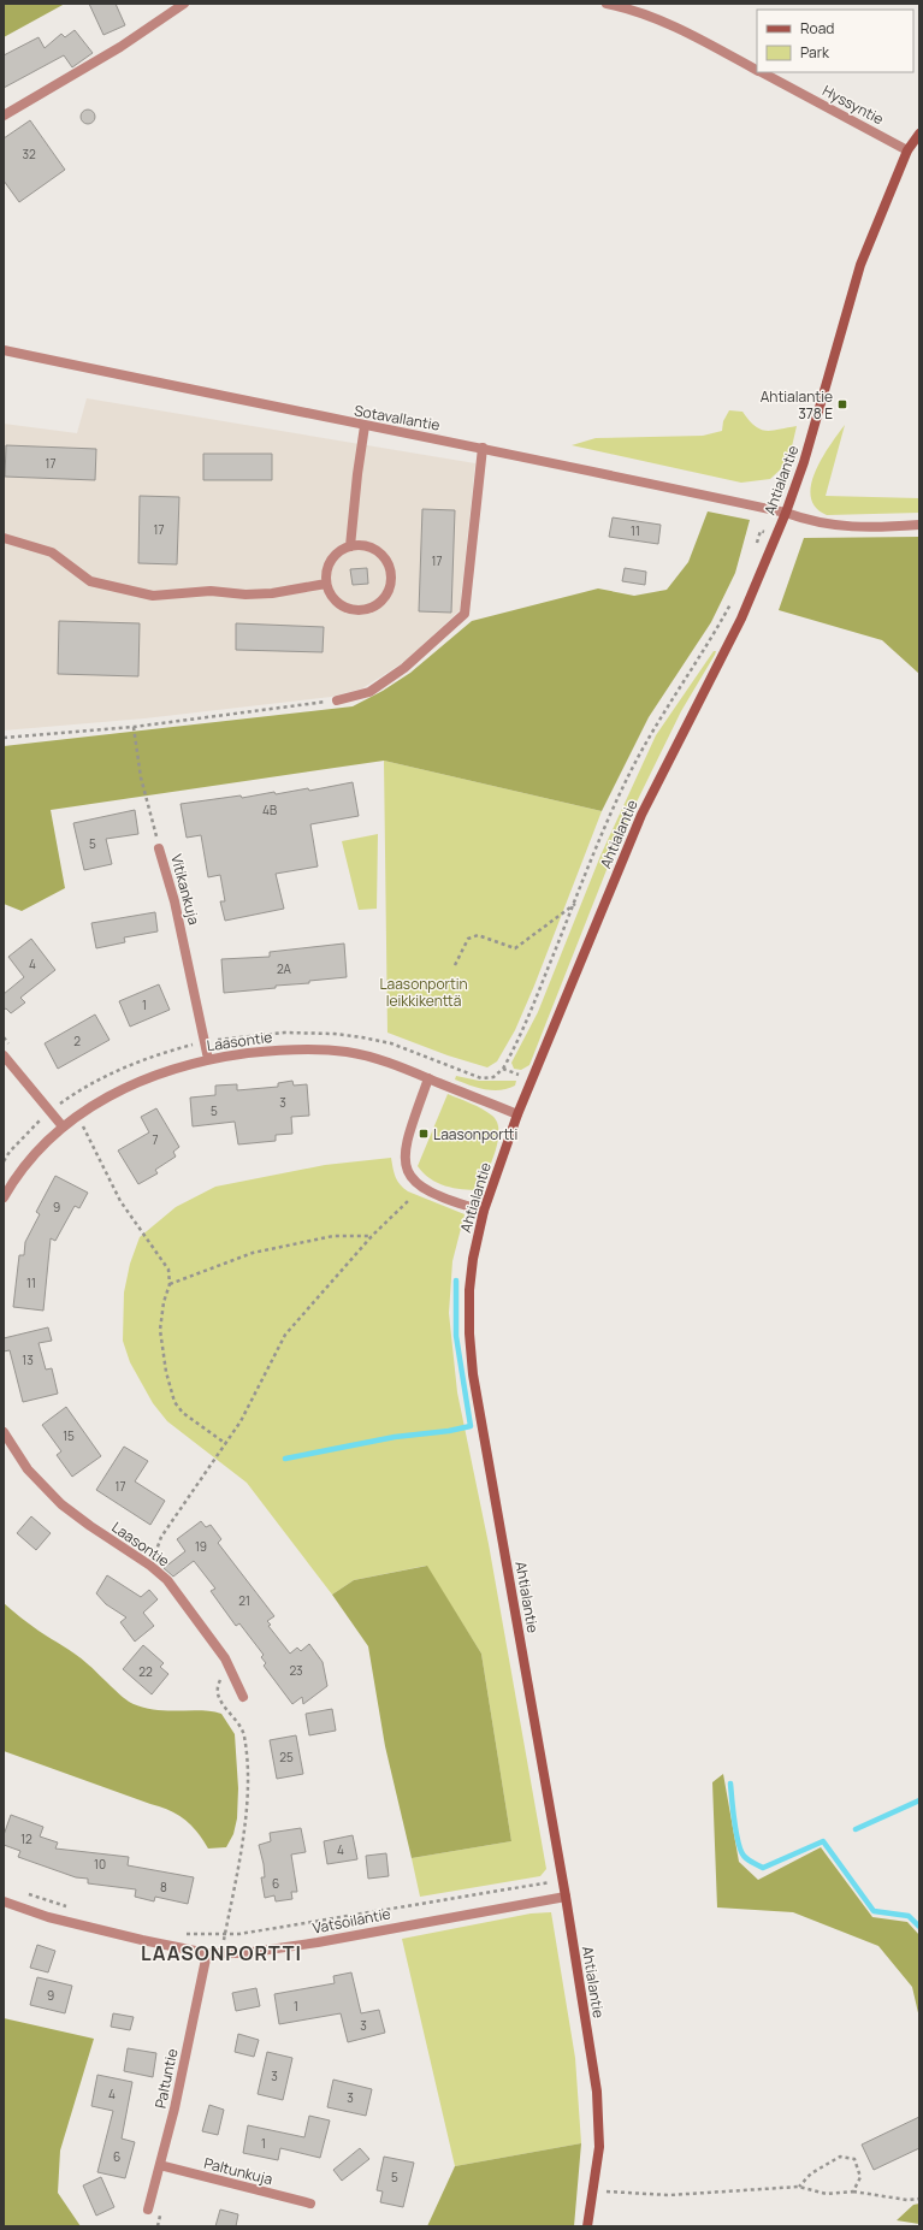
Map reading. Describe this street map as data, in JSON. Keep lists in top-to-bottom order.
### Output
{
  "streets": {
    "street": [
      "Hyssyntie",
      "Sotavallantie",
      "Ahtialantie",
      "Vitikankuja",
      "Laasontie",
      "Vatsoilantie",
      "Paltuntie",
      "Paltunkuja"
    ]
  },
  "crossings": [
    ["Hyssyntie", "Ahtialantie"],
    ["Sotavallantie", "Ahtialantie"],
    ["Ahtialantie", "Laasontie"],
    ["Ahtialantie", "Vatsoilantie"],
    ["Vitikankuja", "Laasontie"],
    ["Vatsoilantie", "Paltuntie"],
    ["Paltuntie", "Paltunkuja"]
  ],
  "districts": ["LAASONPORTTI"],
  "parks": ["Laasonportin leikkikenttä"],
  "places": {
    "transit": ["Ahtialantie 378 E", "Laasonportti"]
  },
  "house_numbers": [
    "32",
    "17",
    "17",
    "11",
    "17",
    "4B",
    "5",
    "4",
    "2A",
    "1",
    "2",
    "3",
    "5",
    "7",
    "9",
    "11",
    "13",
    "15",
    "17",
    "19",
    "21",
    "23",
    "22",
    "25",
    "12",
    "4",
    "10",
    "6",
    "8",
    "9",
    "1",
    "3",
    "3",
    "4",
    "3",
    "1",
    "6",
    "5"
  ],
  "legend": ["Road", "Park"]
}
